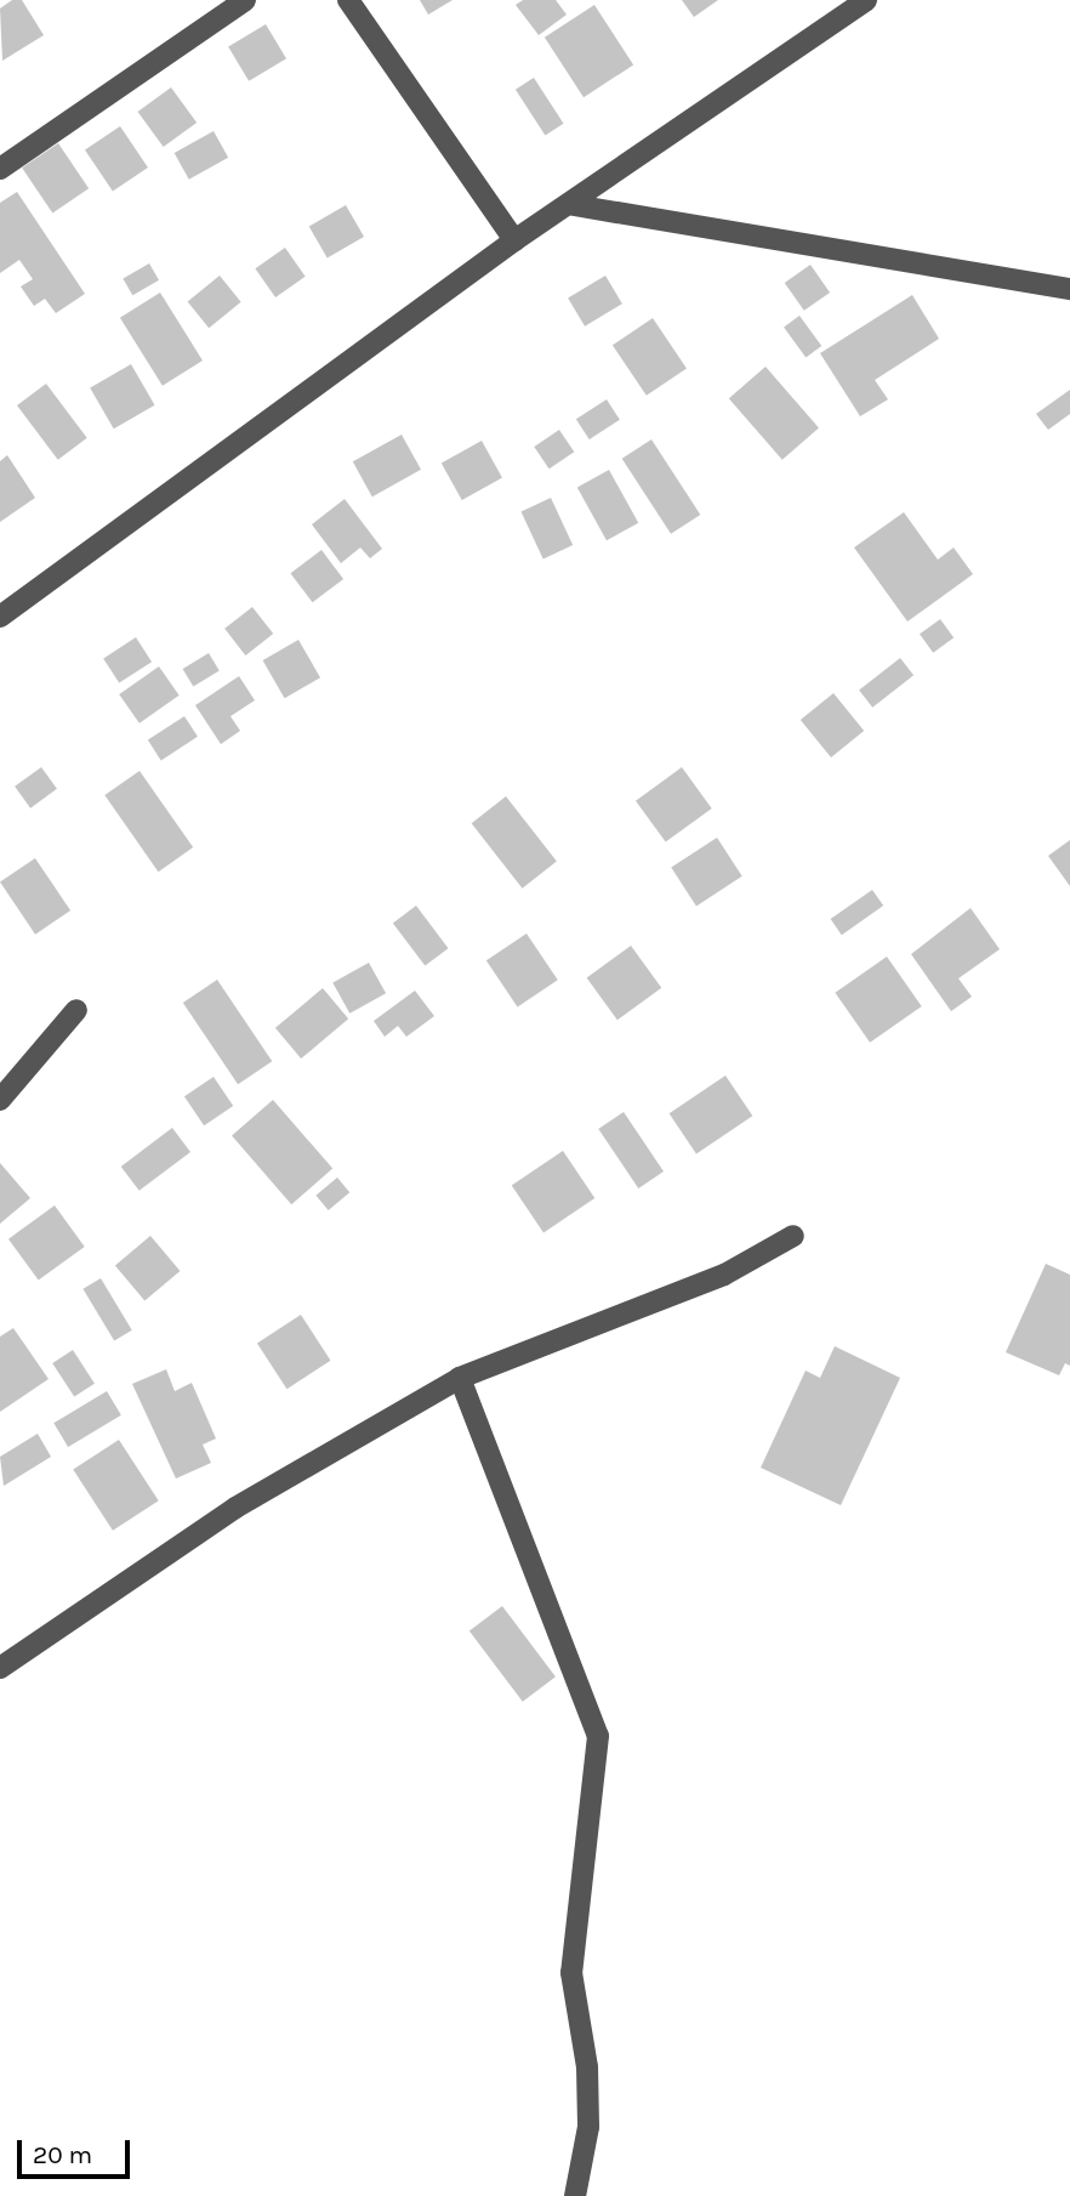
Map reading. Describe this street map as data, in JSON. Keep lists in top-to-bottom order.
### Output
{
  "scale_bar": "20 m"
}
